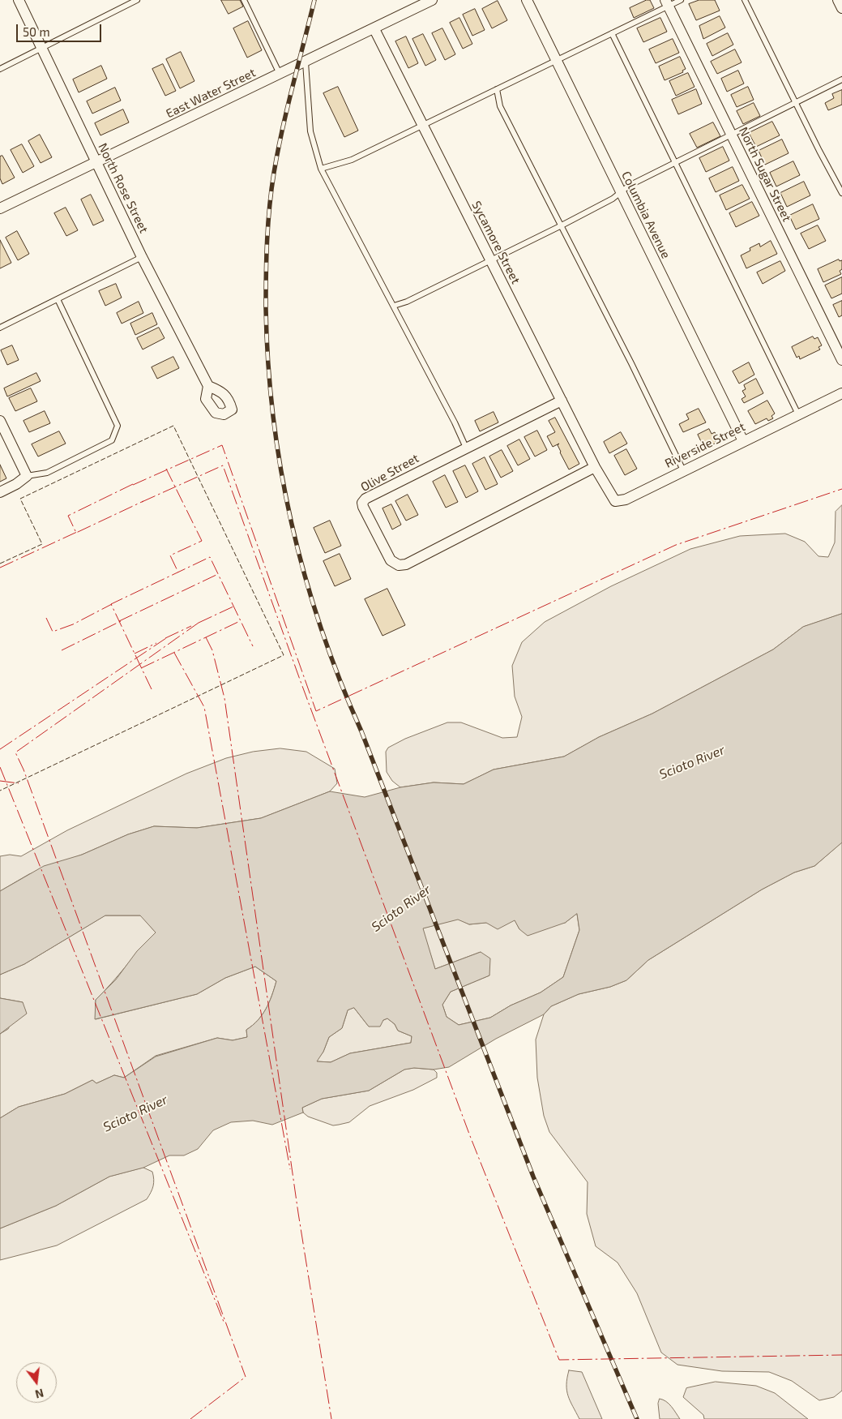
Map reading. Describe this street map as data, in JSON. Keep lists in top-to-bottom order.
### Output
{
  "streets": {
    "street": [
      "East Water Street",
      "North Sugar Street",
      "North Rose Street",
      "Columbia Avenue",
      "Sycamore Street",
      "Riverside Street",
      "Olive Street"
    ]
  },
  "crossings": [
    ["East Water Street", "North Rose Street"],
    ["East Water Street", "Sycamore Street"],
    ["Columbia Avenue", "Riverside Street"],
    ["Sycamore Street", "Riverside Street"],
    ["Sycamore Street", "Olive Street"],
    ["Riverside Street", "Olive Street"]
  ],
  "water": ["Scioto River"],
  "scale_bar": "50 m",
  "north": "bottom"
}
